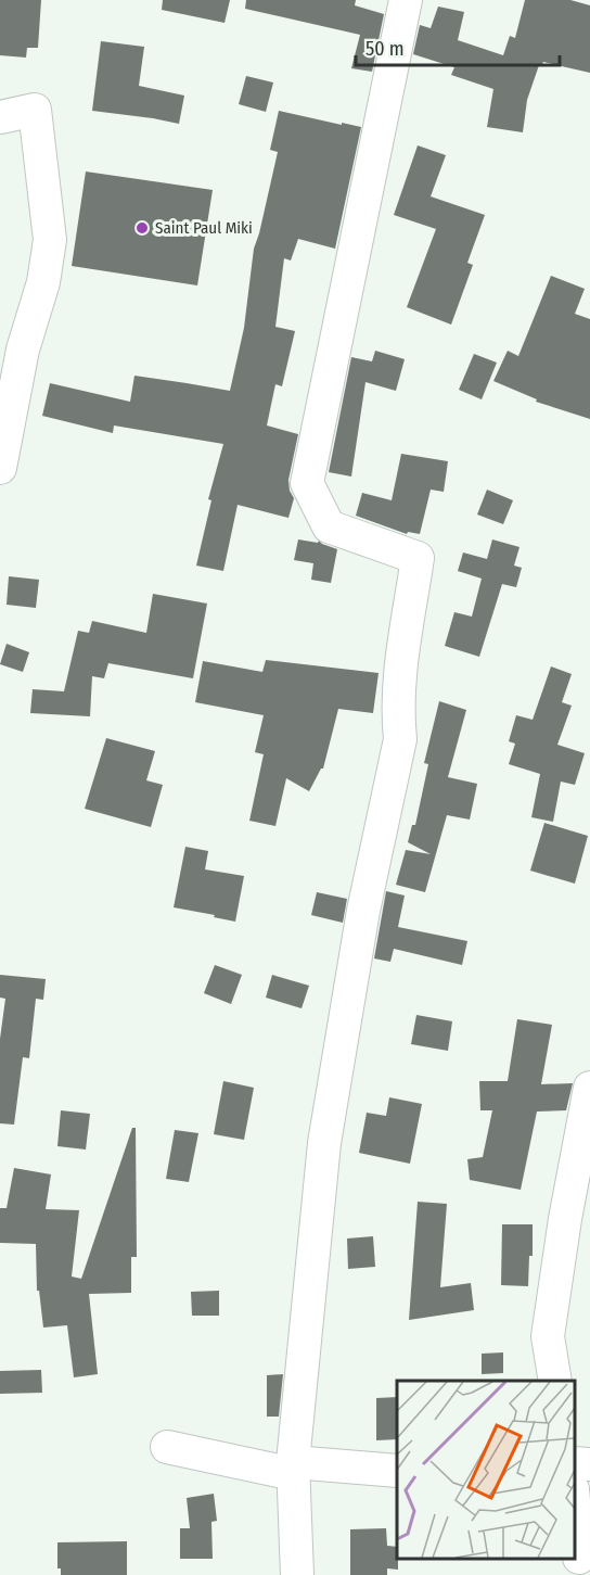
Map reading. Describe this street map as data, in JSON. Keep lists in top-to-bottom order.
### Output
{
  "places": ["Saint Paul Miki"],
  "scale_bar": "50 m"
}
